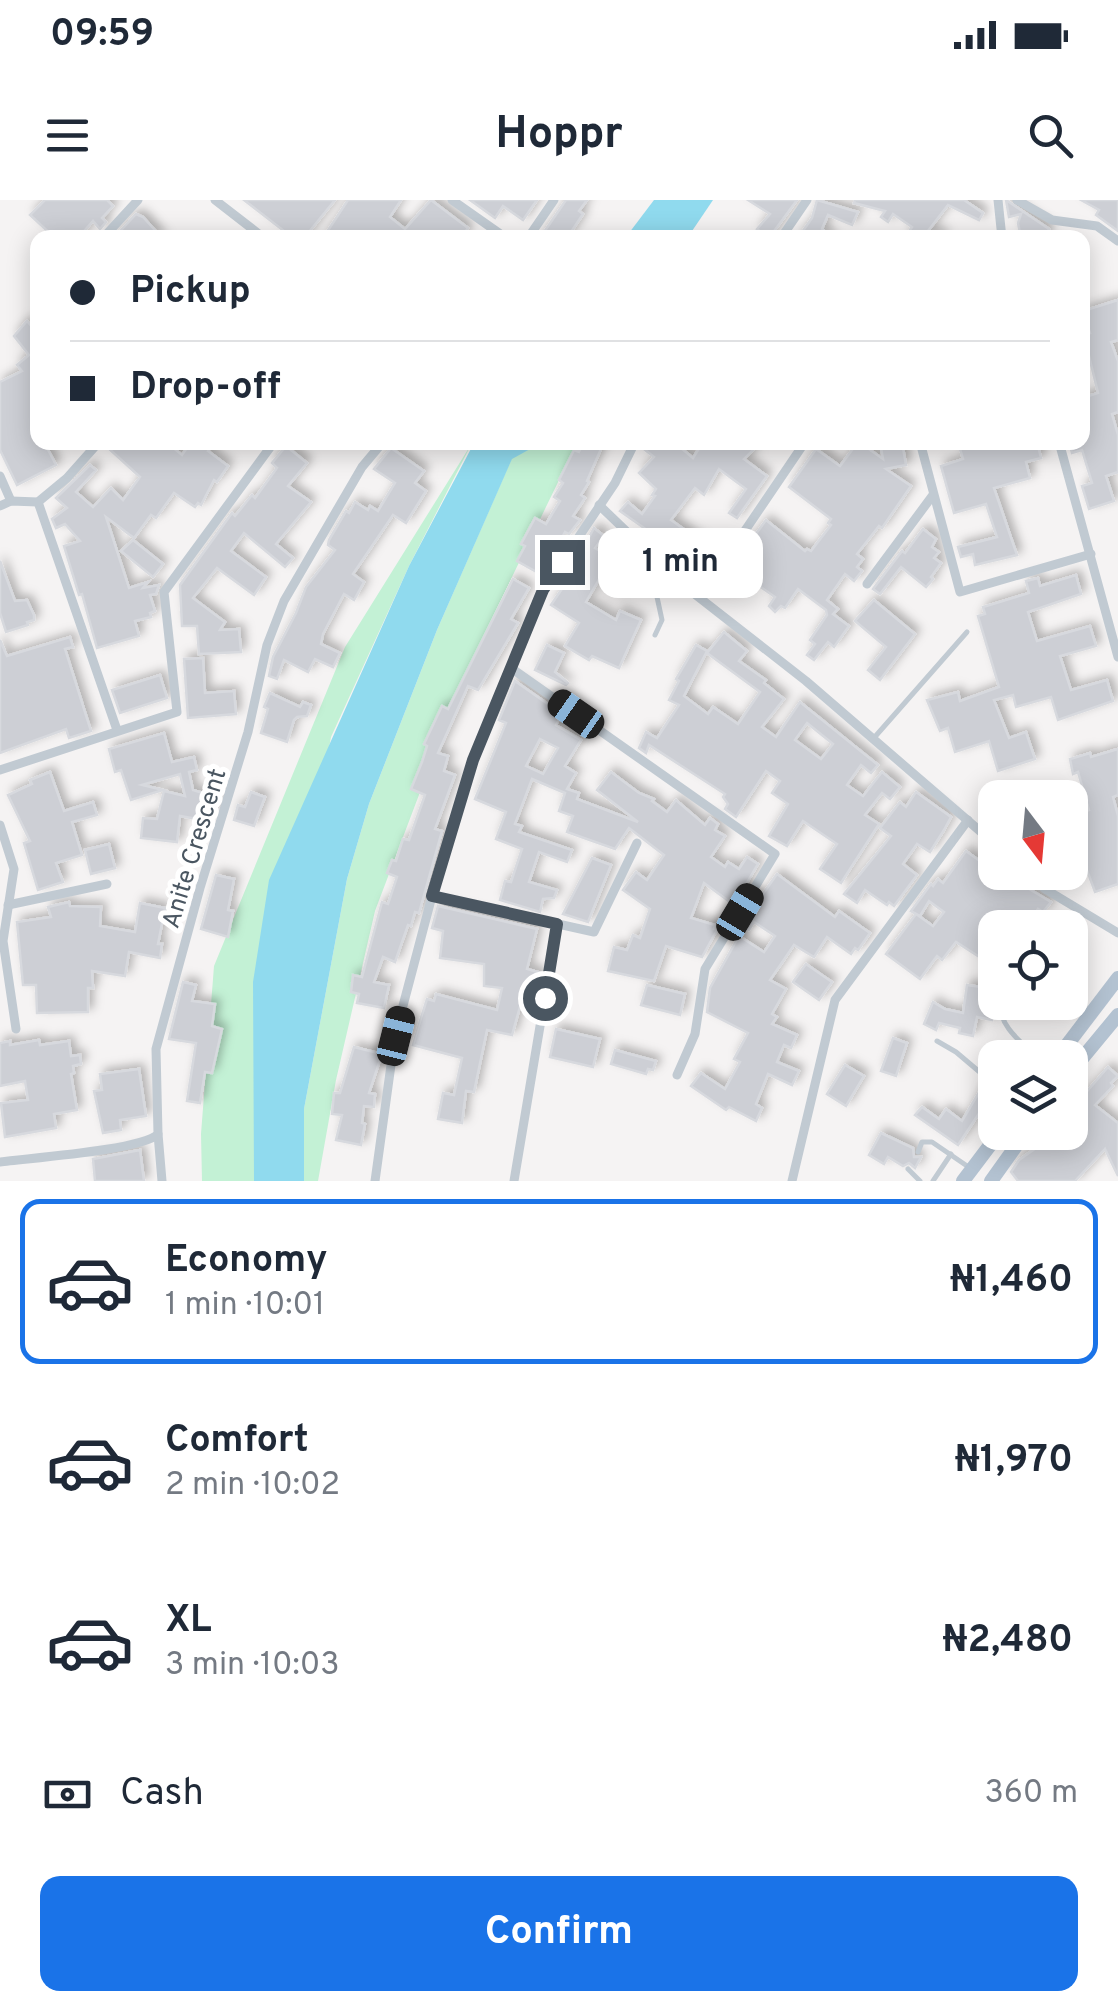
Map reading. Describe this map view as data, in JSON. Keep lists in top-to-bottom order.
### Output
{
  "streets": {
    "street": ["Anite Crescent"]
  },
  "north": "bottom",
  "page": {
    "status": "09:59",
    "header": "Hoppr",
    "banner": ["Pickup", "Drop-off"],
    "bubble": "1 min",
    "list": [
      {
        "name": "Economy",
        "note": "1 min · 10:01",
        "value": "₦1,460"
      },
      {
        "name": "Comfort",
        "note": "2 min · 10:02",
        "value": "₦1,970"
      },
      {
        "name": "XL",
        "note": "3 min · 10:03",
        "value": "₦2,480"
      }
    ],
    "pay": ["Cash", "360 m"],
    "buttons": "Confirm"
  }
}
